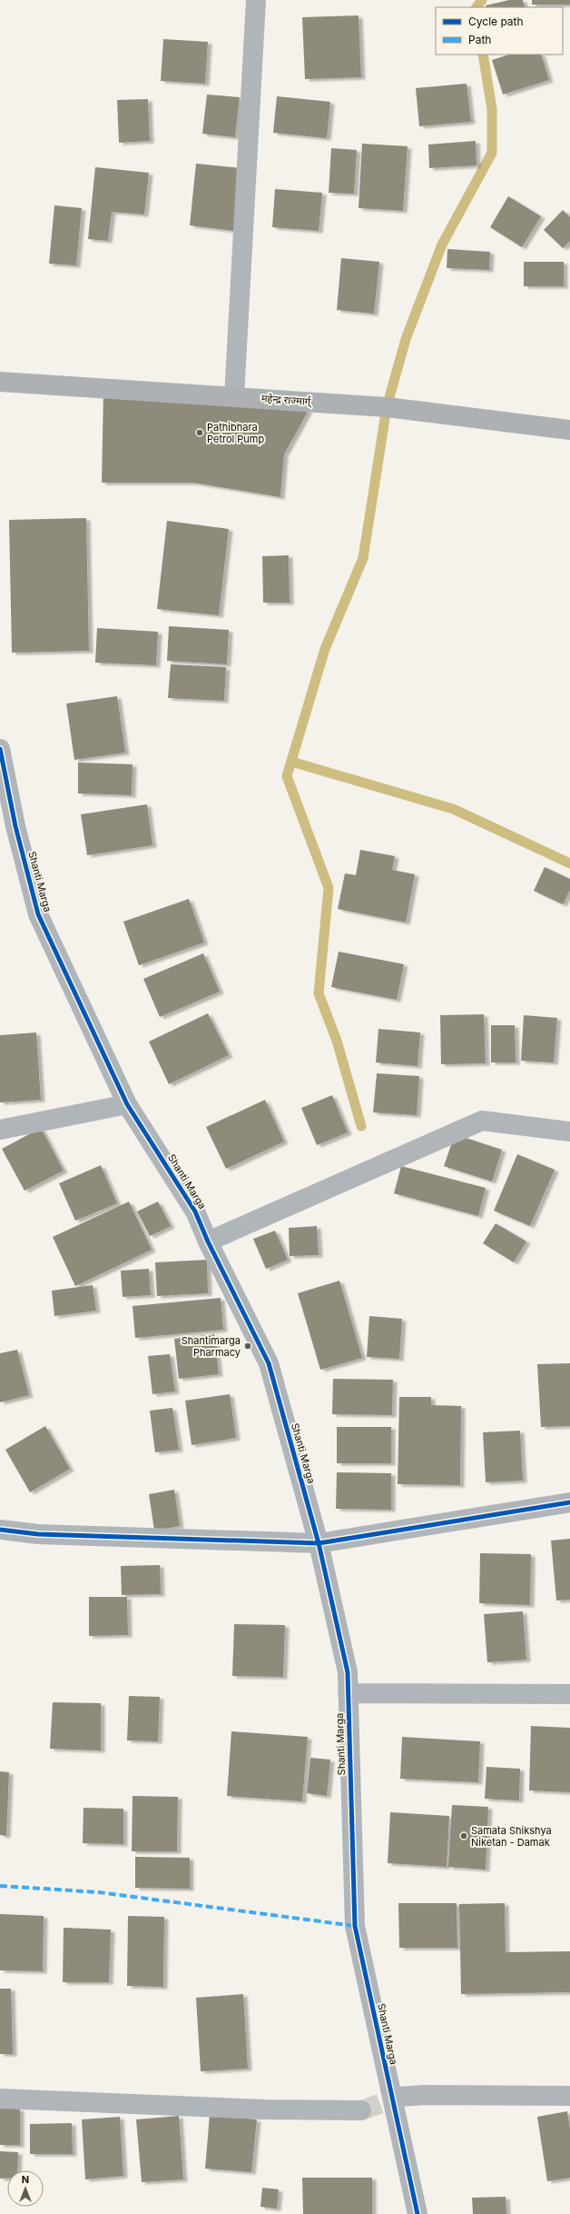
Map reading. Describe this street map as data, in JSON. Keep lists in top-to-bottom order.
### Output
{
  "streets": {
    "highway": ["महेन्द्र राज्मार्ग्"],
    "street": ["Shanti Marga"]
  },
  "places": ["Pathibhara Petrol Pump", "Shantimarga Pharmacy", "Samata Shikshya Niketan - Damak"],
  "legend": ["Cycle path", "Path"],
  "north": "top"
}
